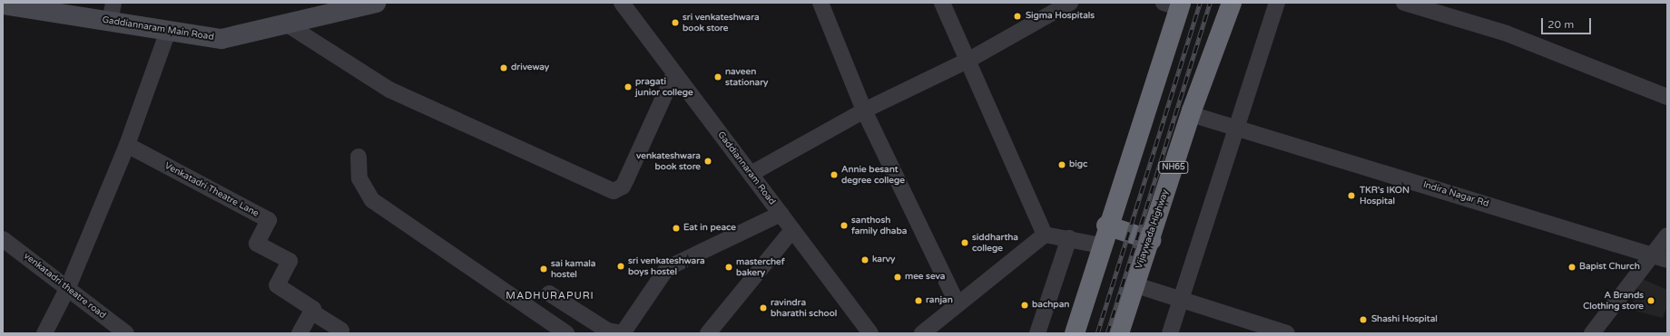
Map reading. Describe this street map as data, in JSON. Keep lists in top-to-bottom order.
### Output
{
  "streets": {
    "highway": ["NH65", "Vijaywada Highway"],
    "main road": ["Gaddiannaram Main Road"],
    "street": [
      "Gaddiannaram Road",
      "Venkatadri Theatre Lane",
      "Indira Nagar Rd",
      "venkatadri theatre road"
    ]
  },
  "crossings": [
    ["Indira Nagar Rd", "Vijaywada Highway"]
  ],
  "districts": ["MADHURAPURI"],
  "places": [
    "Sigma Hospitals",
    "sri venkateshwara book store",
    "driveway",
    "naveen stationary",
    "pragati junior college",
    "venkateshwara book store",
    "bigc",
    "Annie besant degree college",
    "TKR's IKON Hospital",
    "santhosh family dhaba",
    "Eat in peace",
    "siddhartha college",
    "karvy",
    "sri venkateshwara boys hostel",
    "masterchef bakery",
    "Bapist Church",
    "sai kamala hostel",
    "mee seva",
    "ranjan",
    "A Brands Clothing store",
    "bachpan",
    "ravindra bharathi school",
    "Shashi Hospital"
  ],
  "scale_bar": "20 m"
}
